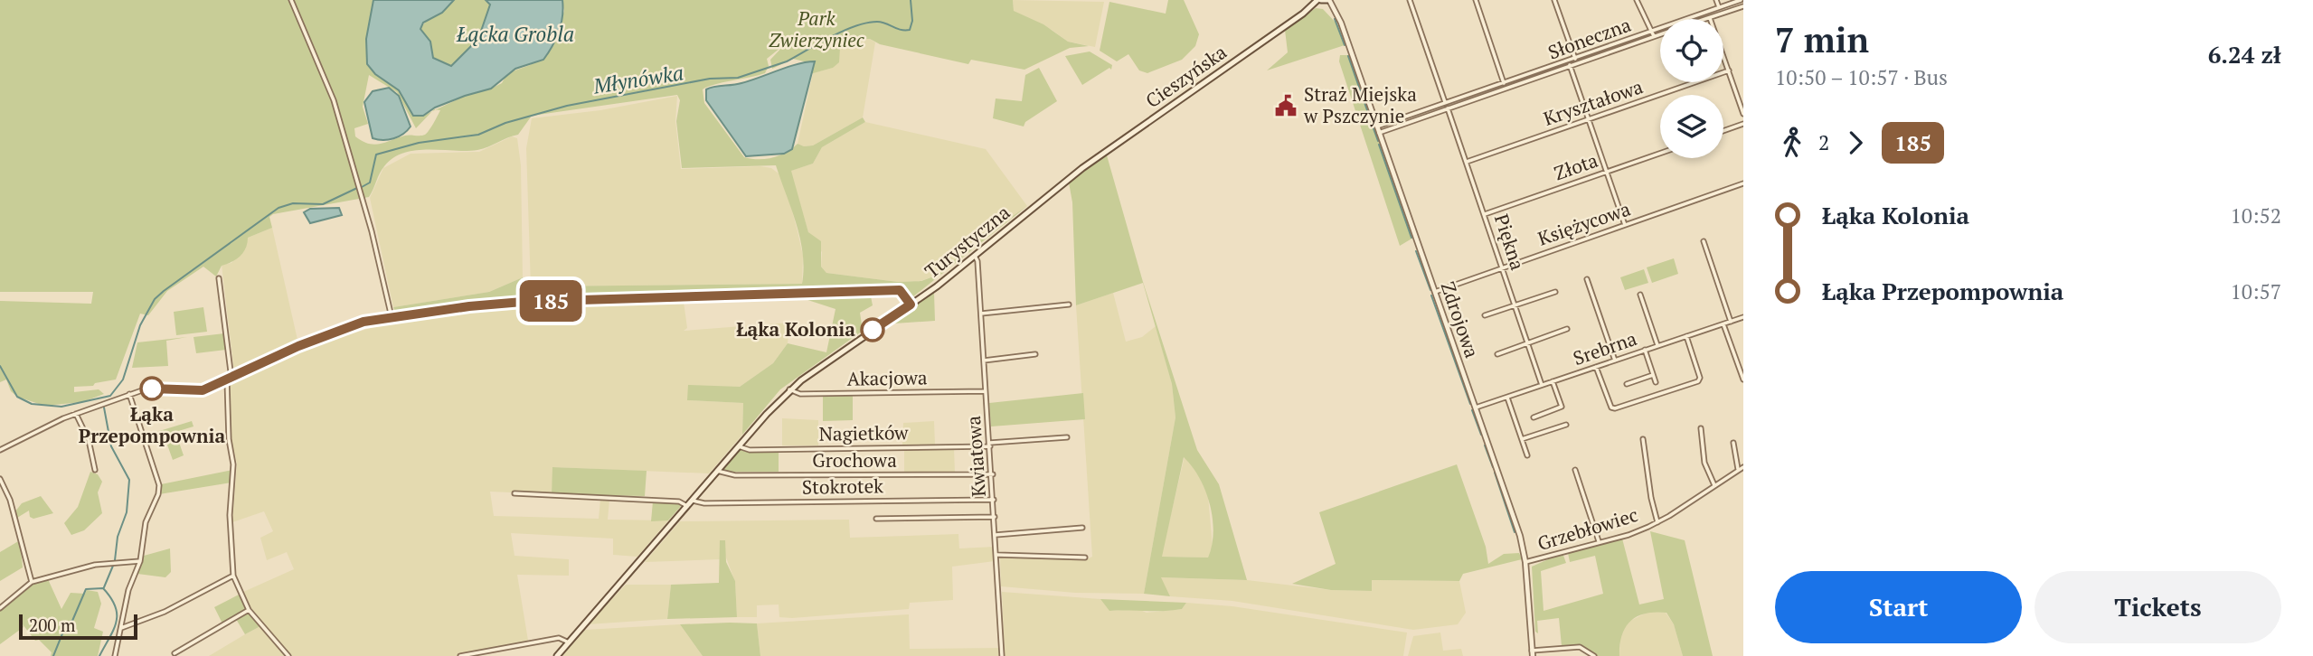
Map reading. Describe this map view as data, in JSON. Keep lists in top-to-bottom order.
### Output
{
  "streets": {
    "main road": ["Cieszyńska", "Turystyczna"],
    "street": [
      "Słoneczna",
      "Kryształowa",
      "Złota",
      "Księżycowa",
      "Piękna",
      "Zdrojowa",
      "Srebrna",
      "Akacjowa",
      "Nagietków",
      "Kwiatowa",
      "Grochowa",
      "Stokrotek",
      "Grzebłowiec"
    ]
  },
  "crossings": [
    ["Słoneczna", "Piękna"],
    ["Słoneczna", "Zdrojowa"],
    ["Cieszyńska", "Turystyczna"],
    ["Kryształowa", "Piękna"],
    ["Złota", "Piękna"],
    ["Księżycowa", "Piękna"],
    ["Księżycowa", "Zdrojowa"],
    ["Turystyczna", "Akacjowa"],
    ["Turystyczna", "Nagietków"],
    ["Turystyczna", "Kwiatowa"],
    ["Turystyczna", "Grochowa"],
    ["Turystyczna", "Stokrotek"],
    ["Piękna", "Srebrna"],
    ["Zdrojowa", "Srebrna"],
    ["Zdrojowa", "Grzebłowiec"],
    ["Akacjowa", "Kwiatowa"],
    ["Nagietków", "Kwiatowa"],
    ["Kwiatowa", "Grochowa"],
    ["Kwiatowa", "Stokrotek"]
  ],
  "water": ["Łącka Grobla", "Młynówka"],
  "parks": ["Park Zwierzyniec"],
  "places": {
    "public building": ["Straż Miejska w Pszczynie"],
    "other": ["Łąka Kolonia", "Łąka Przepompownia"]
  },
  "lines": ["bus line 185"],
  "scale_bar": "200 m",
  "page": {
    "on_map": "185",
    "heading": ["7 min", "10:50 – 10:57 · Bus", "6.24 zł"],
    "legs": ["2", "185"],
    "list": [
      {
        "name": "Łąka Kolonia",
        "value": "10:52"
      },
      {
        "name": "Łąka Przepompownia",
        "value": "10:57"
      }
    ],
    "buttons": ["Start", "Tickets"],
    "scale": "200 m"
  }
}
